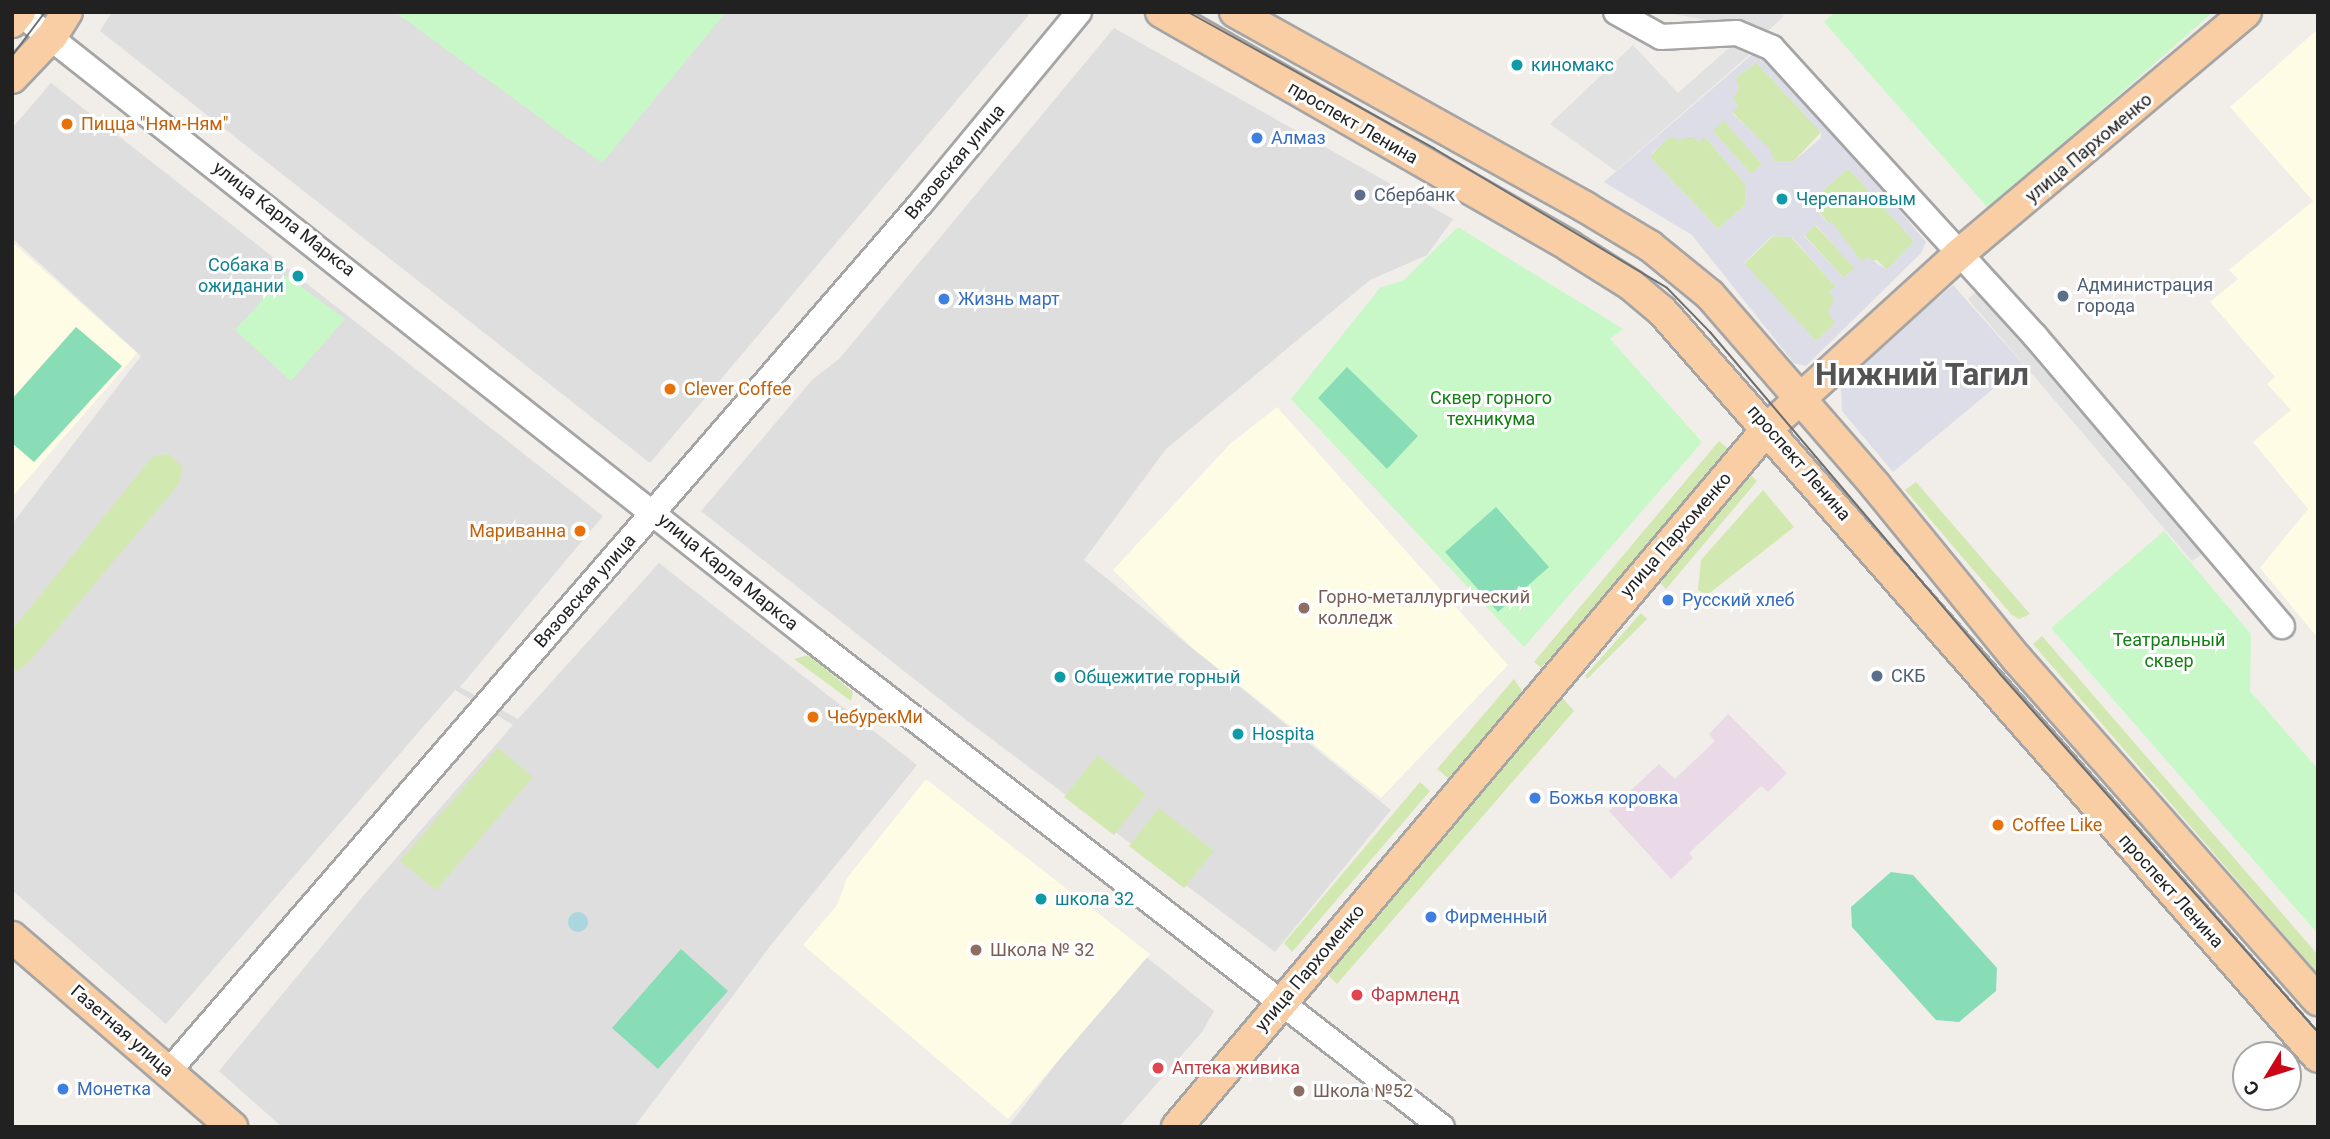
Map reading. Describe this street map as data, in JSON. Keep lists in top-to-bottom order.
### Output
{
  "streets": {
    "main road": ["проспект Ленина", "улица Пархоменко", "Газетная улица"],
    "street": ["Вязовская улица", "улица Карла Маркса"]
  },
  "crossings": [
    ["проспект Ленина", "улица Пархоменко"],
    ["улица Пархоменко", "улица Карла Маркса"],
    ["Вязовская улица", "улица Карла Маркса"],
    ["Вязовская улица", "Газетная улица"]
  ],
  "districts": ["Нижний Тагил"],
  "parks": ["Сквер горного техникума", "Театральный сквер"],
  "places": [
    "киномакс",
    "Пицца \"Ням-Ням\"",
    "Алмаз",
    "Сбербанк",
    "Черепановым",
    "Собака в ожидании",
    "Администрация города",
    "Жизнь март",
    "Clever Coffee",
    "Мариванна",
    "Русский хлеб",
    "Горно-металлургический колледж",
    "СКБ",
    "Общежитие горный",
    "ЧебурекМи",
    "Hospita",
    "Божья коровка",
    "Coffee Like",
    "школа 32",
    "Фирменный",
    "Школа № 32",
    "Фармленд",
    "Аптека живика",
    "Монетка",
    "Школа №52"
  ],
  "north": "bottom left"
}
